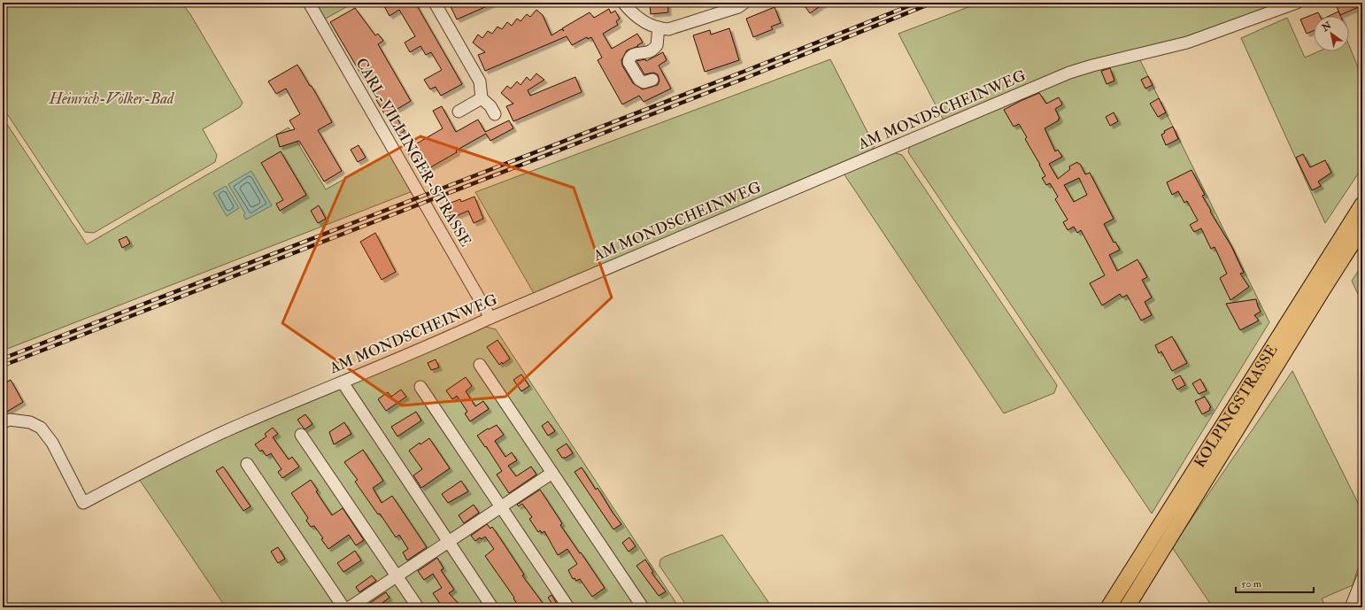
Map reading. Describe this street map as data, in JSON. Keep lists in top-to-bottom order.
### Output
{
  "streets": {
    "main road": ["KOLPINGSTRASSE"],
    "street": ["AM MONDSCHEINWEG", "CARL-VILLINGER-STRASSE"]
  },
  "crossings": [
    ["AM MONDSCHEINWEG", "CARL-VILLINGER-STRASSE"]
  ],
  "parks": ["Heinrich-Völker-Bad"],
  "scale_bar": "50 m",
  "north": "top left"
}
